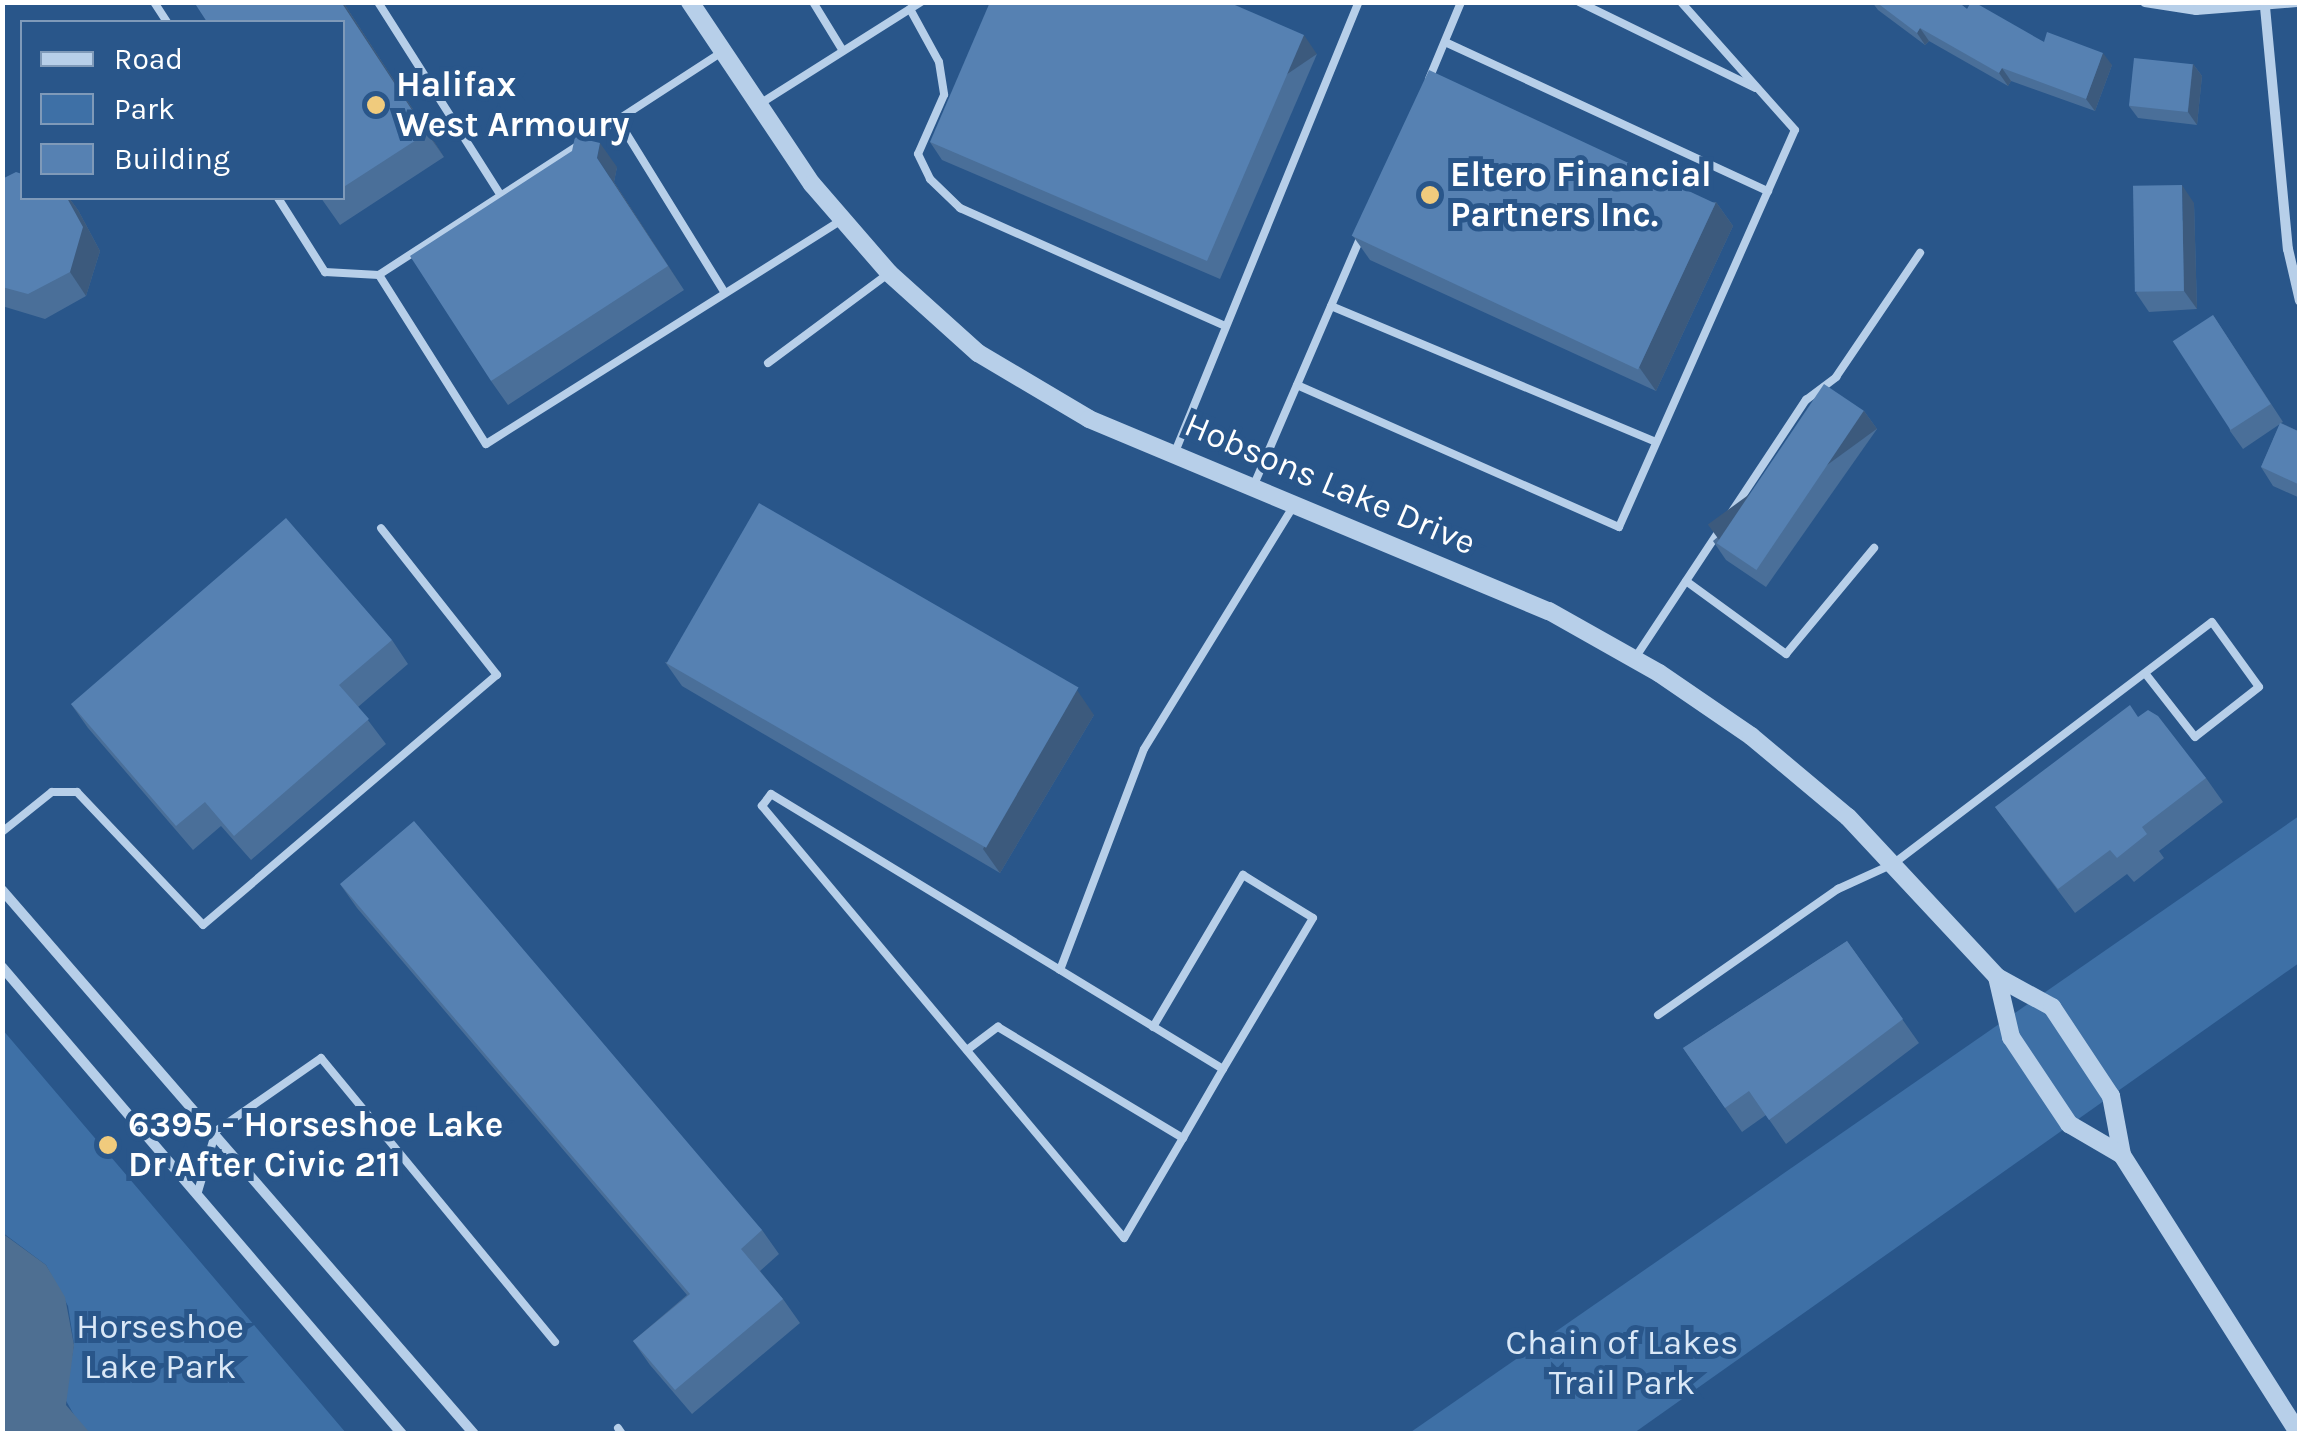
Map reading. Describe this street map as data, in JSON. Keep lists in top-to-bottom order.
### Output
{
  "streets": {
    "street": ["Hobsons Lake Drive"]
  },
  "parks": ["Horseshoe Lake Park", "Chain of Lakes Trail Park"],
  "places": ["Halifax West Armoury", "Eltero Financial Partners Inc.", "6395 - Horseshoe Lake Dr After Civic 211"],
  "legend": ["Road", "Park", "Building"]
}
